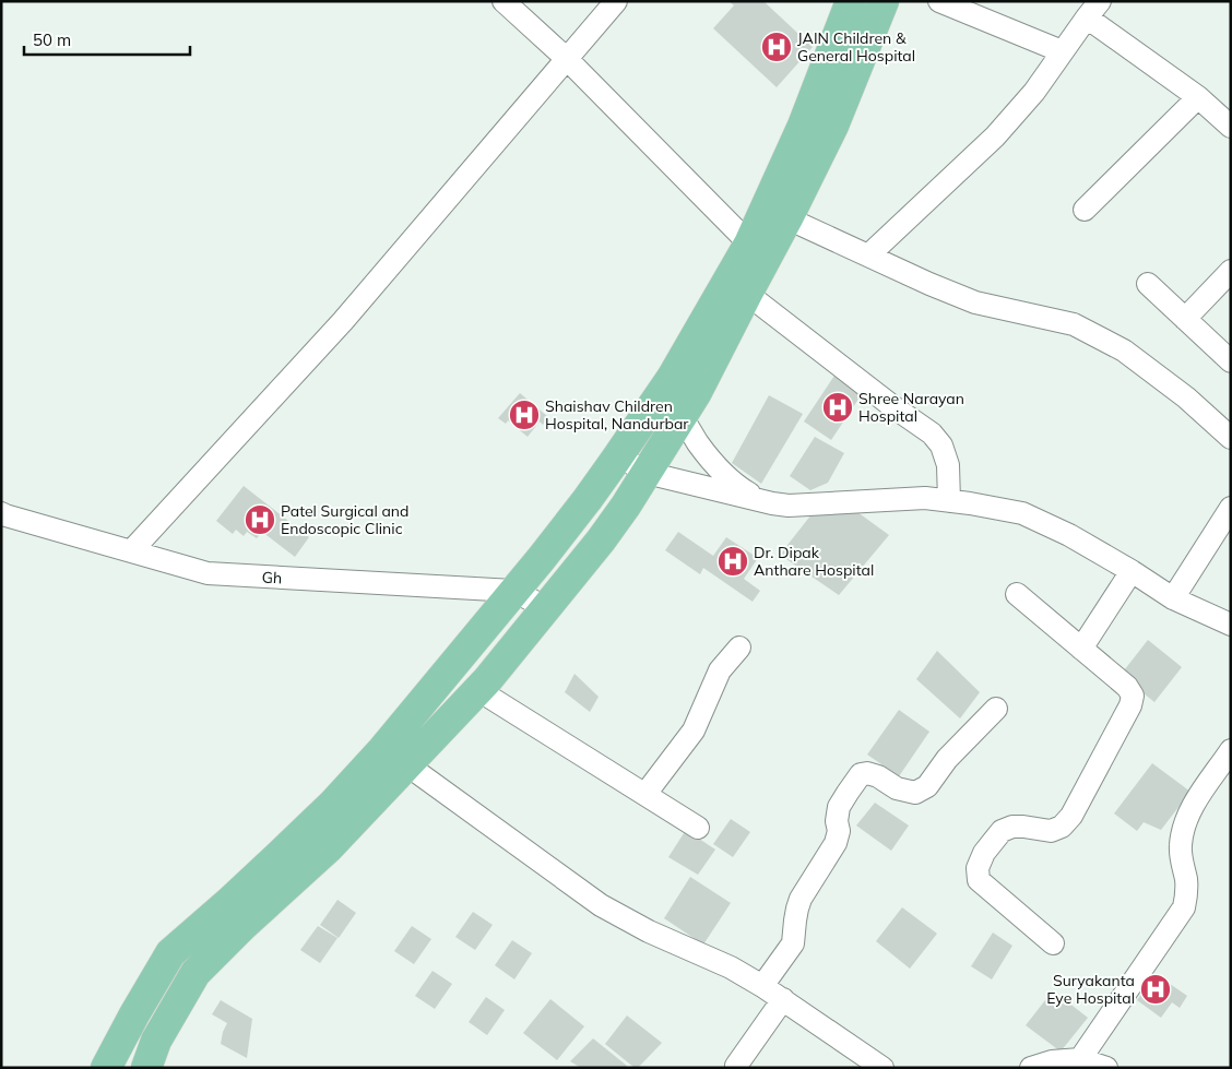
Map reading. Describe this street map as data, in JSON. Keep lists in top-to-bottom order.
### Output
{
  "streets": {
    "street": ["Gh"]
  },
  "places": {
    "hospital": [
      "JAIN Children & General Hospital",
      "Shree Narayan Hospital",
      "Shaishav Children Hospital, Nandurbar",
      "Patel Surgical and Endoscopic Clinic",
      "Dr. Dipak Anthare Hospital",
      "Suryakanta Eye Hospital"
    ]
  },
  "scale_bar": "50 m"
}
